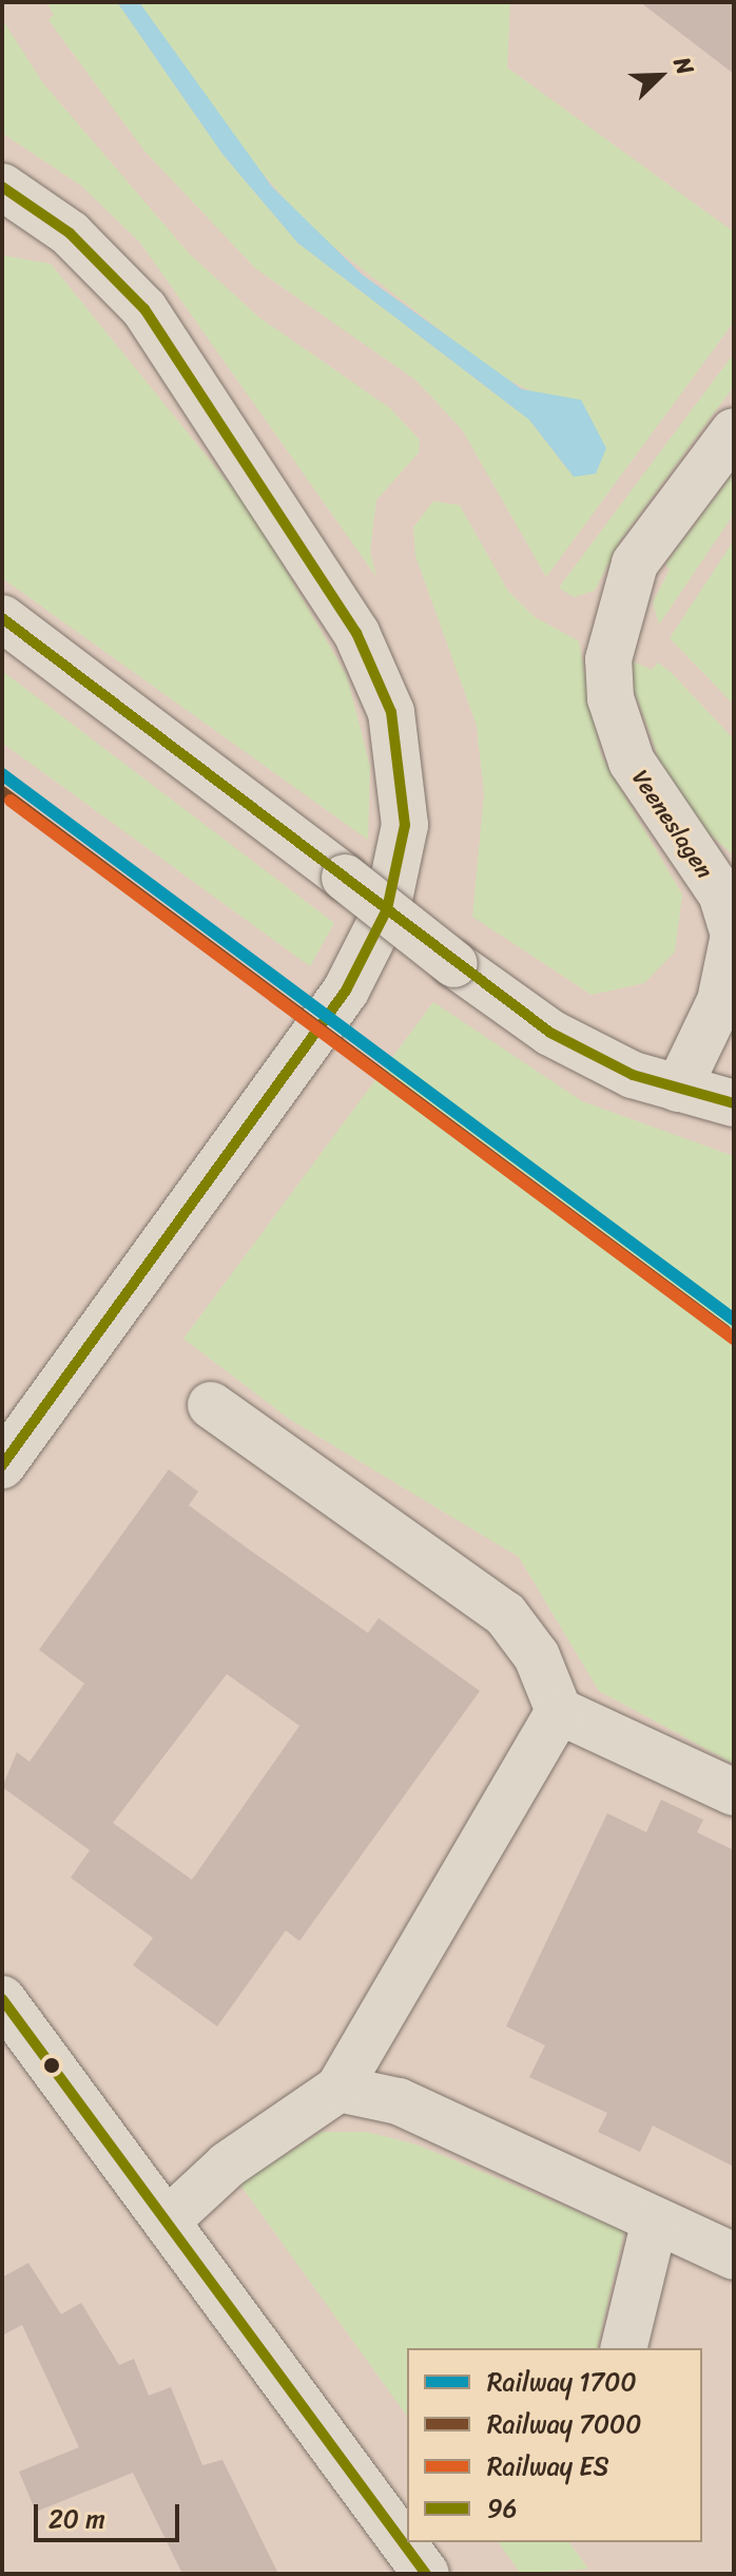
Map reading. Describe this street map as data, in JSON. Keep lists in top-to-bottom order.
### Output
{
  "streets": {
    "street": ["Veeneslagen"]
  },
  "lines": [
    "transit line 96",
    "rail line 1700",
    "rail line 7000",
    "rail line ES"
  ],
  "legend": [
    "Railway 1700",
    "Railway 7000",
    "Railway ES",
    "96"
  ],
  "scale_bar": "20 m",
  "north": "top right"
}
